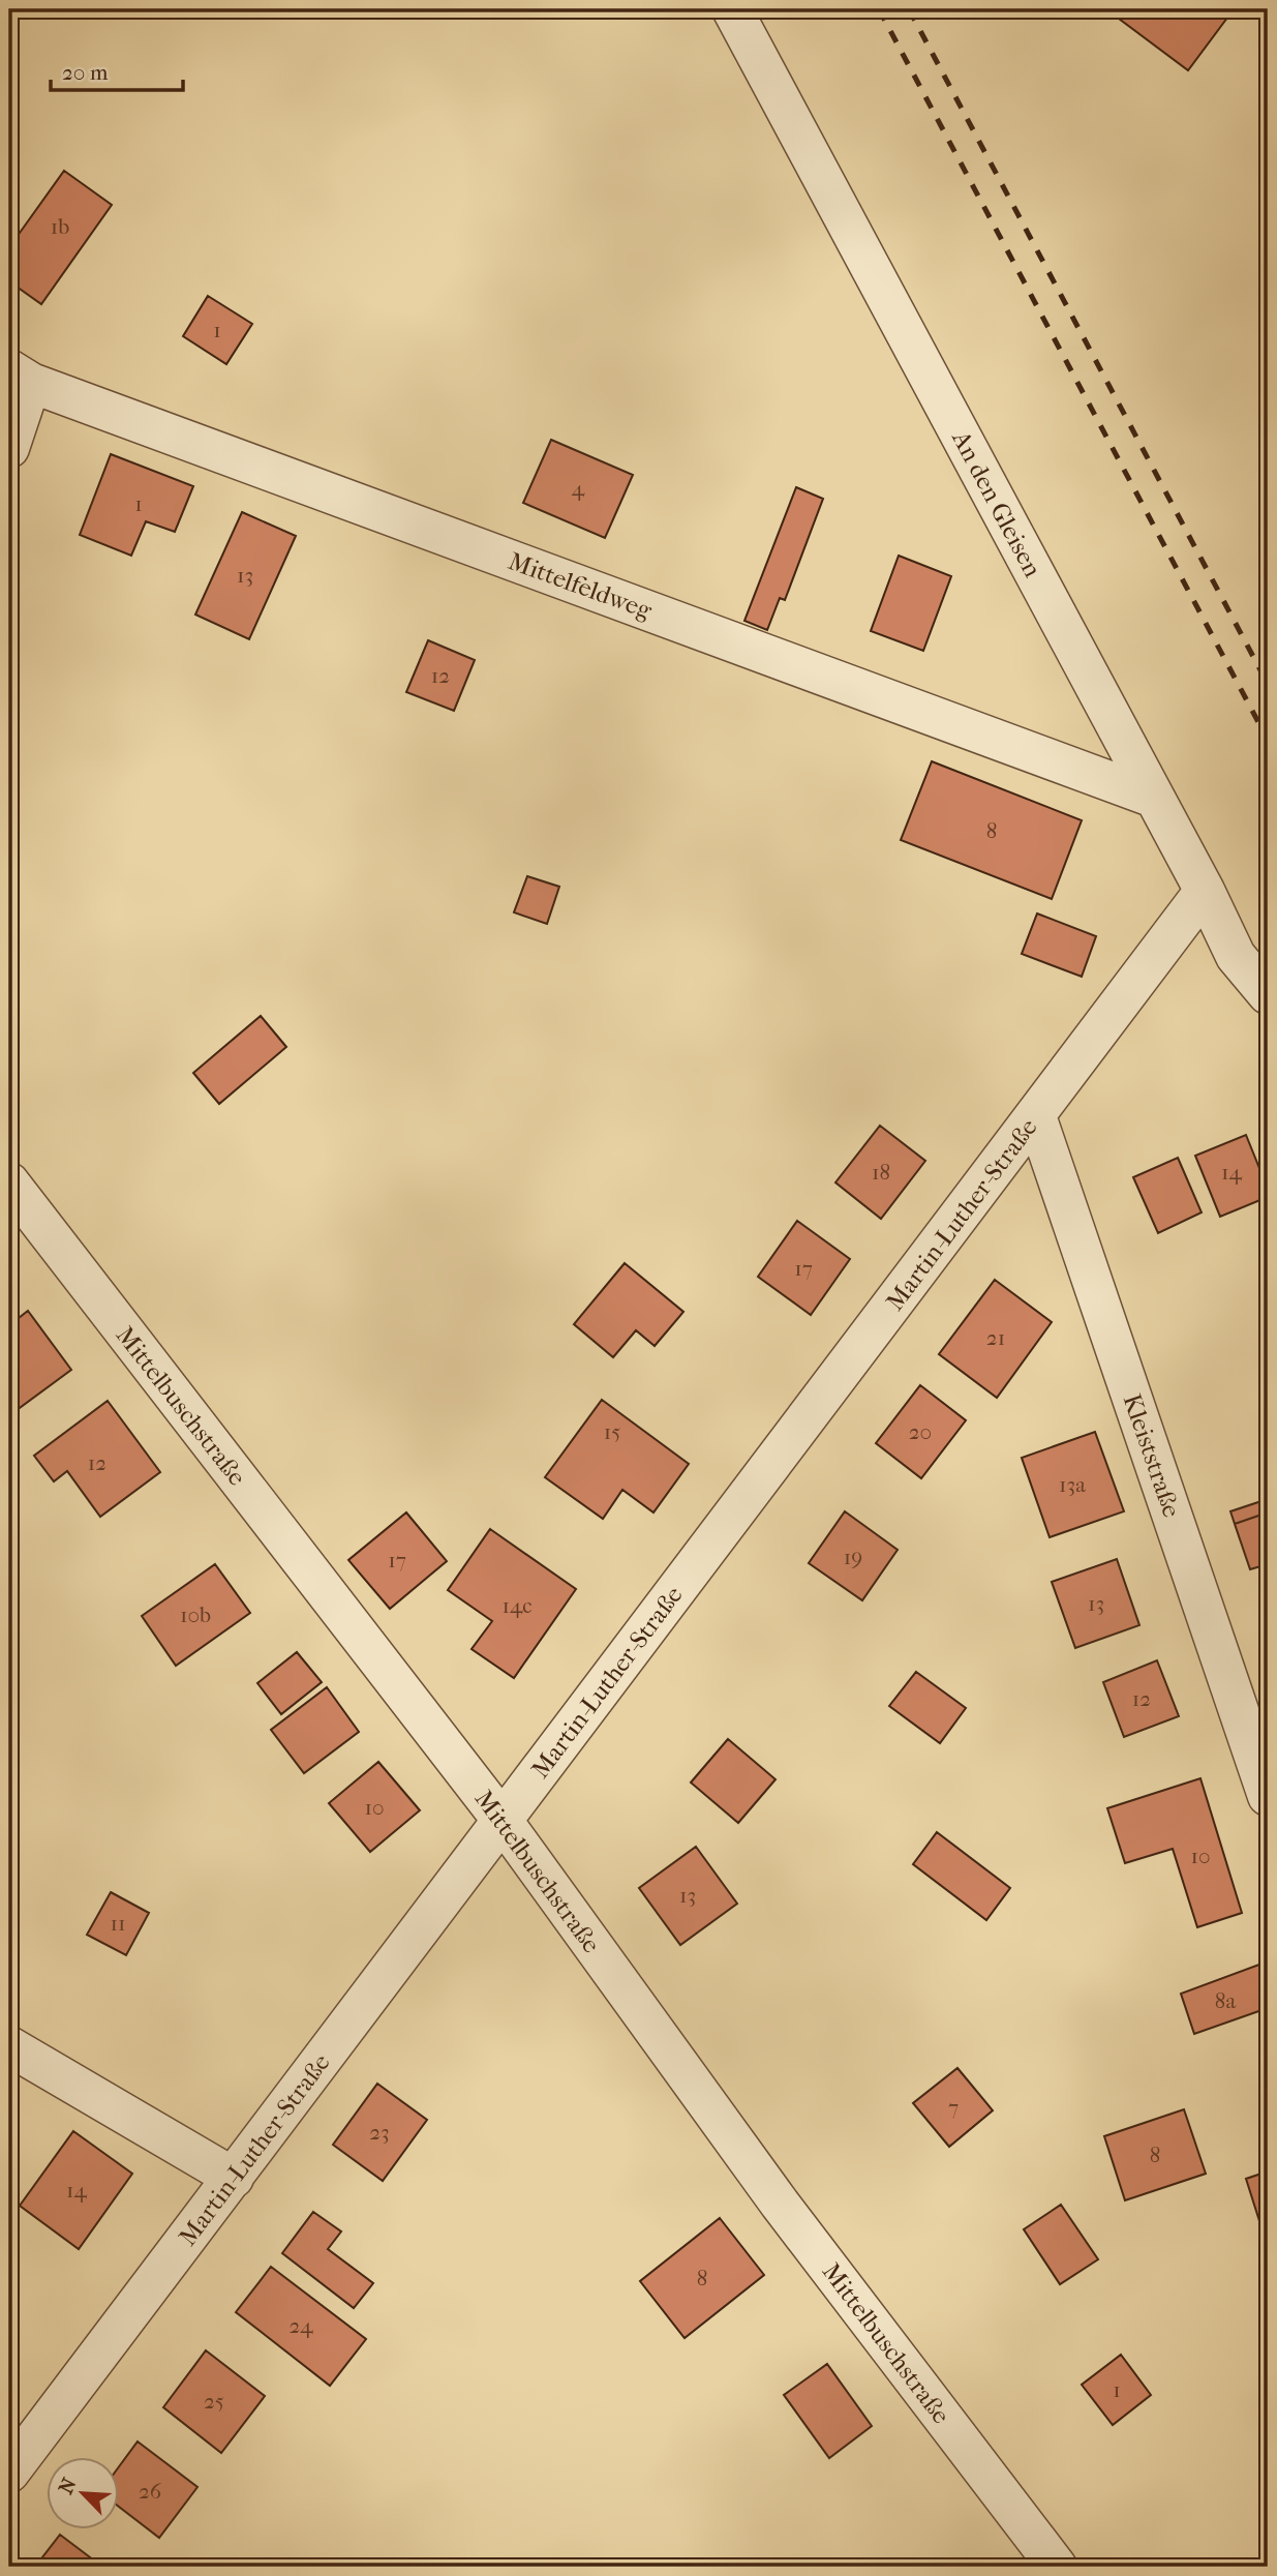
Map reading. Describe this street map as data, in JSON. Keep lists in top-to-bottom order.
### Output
{
  "streets": {
    "street": [
      "An den Gleisen",
      "Mittelfeldweg",
      "Martin-Luther-Straße",
      "Mittelbuschstraße",
      "Kleiststraße"
    ]
  },
  "crossings": [
    ["An den Gleisen", "Mittelfeldweg"],
    ["An den Gleisen", "Martin-Luther-Straße"],
    ["Martin-Luther-Straße", "Mittelbuschstraße"],
    ["Martin-Luther-Straße", "Kleiststraße"]
  ],
  "house_numbers": [
    "1b",
    "1",
    "4",
    "1",
    "13",
    "12",
    "8",
    "18",
    "14",
    "17",
    "21",
    "15",
    "20",
    "12",
    "13a",
    "19",
    "17",
    "13",
    "14c",
    "10b",
    "12",
    "10",
    "10",
    "13",
    "11",
    "8a",
    "7",
    "23",
    "8",
    "14",
    "8",
    "24",
    "1",
    "25",
    "26"
  ],
  "scale_bar": "20 m",
  "north": "top left"
}
